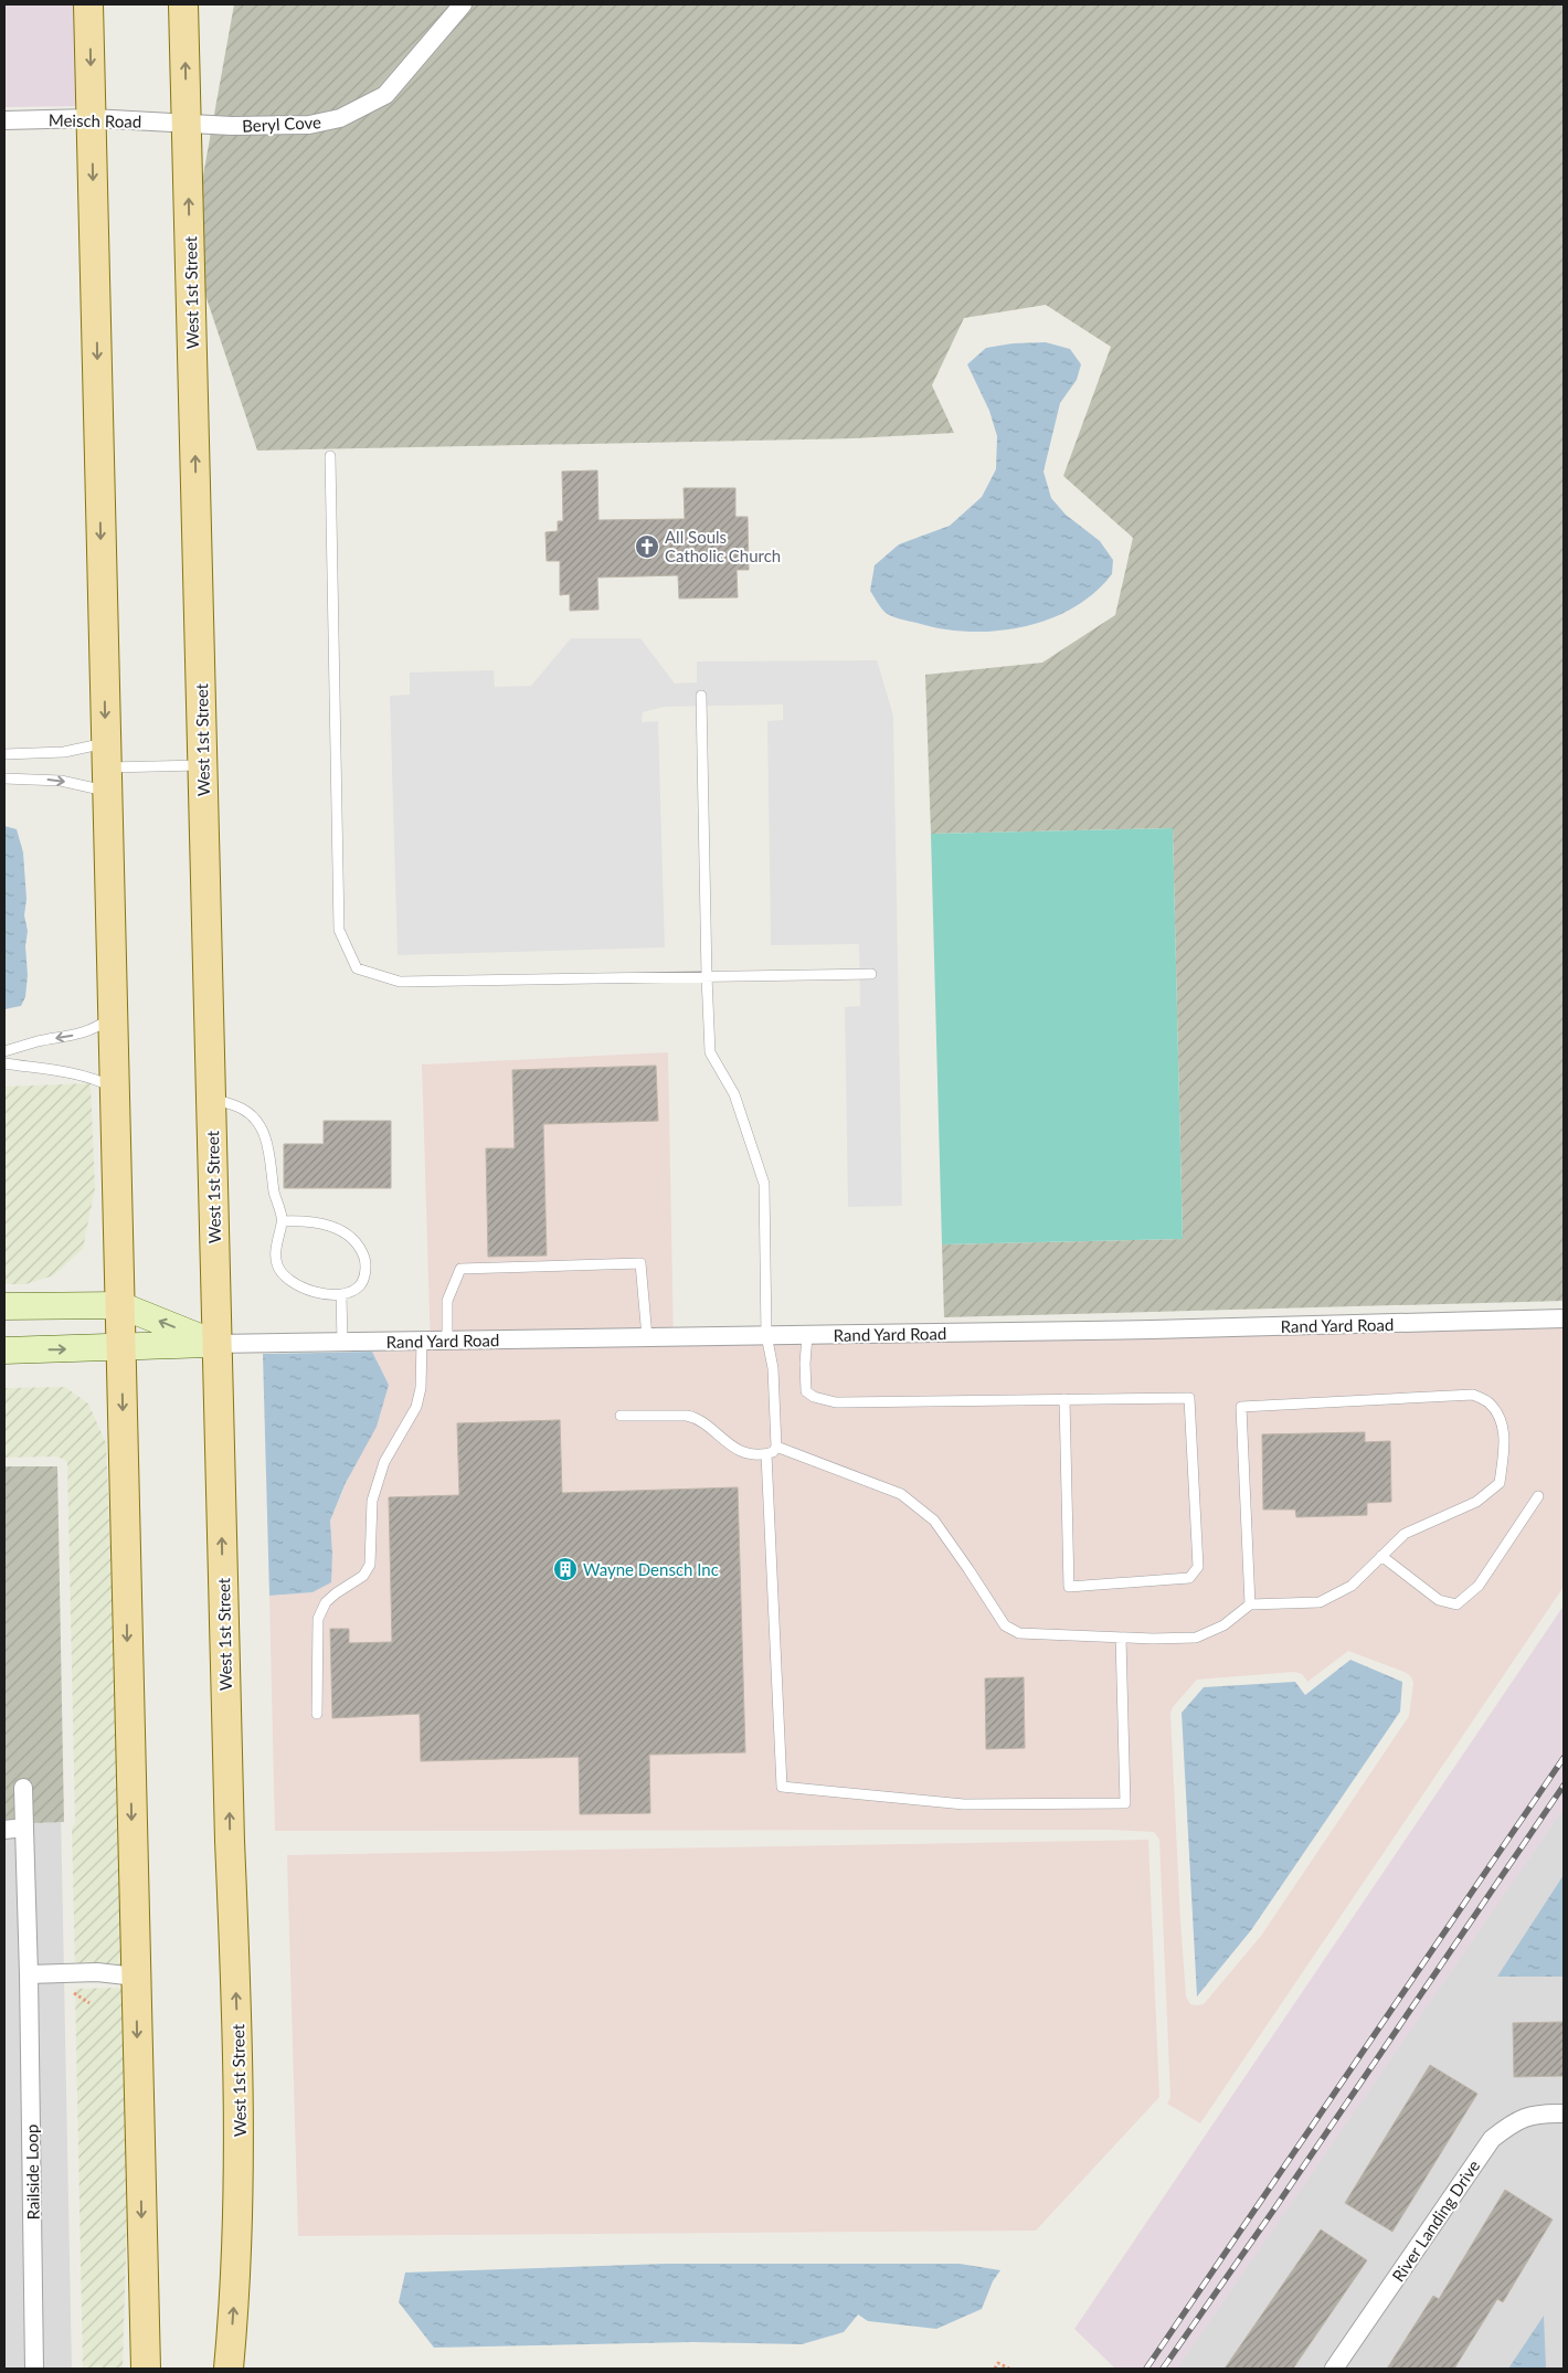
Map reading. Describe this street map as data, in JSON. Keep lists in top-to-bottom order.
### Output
{
  "streets": {
    "main road": ["West 1st Street"],
    "street": [
      "Meisch Road",
      "Beryl Cove",
      "Rand Yard Road",
      "Railside Loop",
      "River Landing Drive"
    ]
  },
  "crossings": [
    ["Meisch Road", "Beryl Cove"],
    ["Meisch Road", "West 1st Street"],
    ["Beryl Cove", "West 1st Street"],
    ["West 1st Street", "Rand Yard Road"]
  ],
  "places": {
    "church": ["All Souls Catholic Church"],
    "building": ["Wayne Densch Inc"]
  }
}
